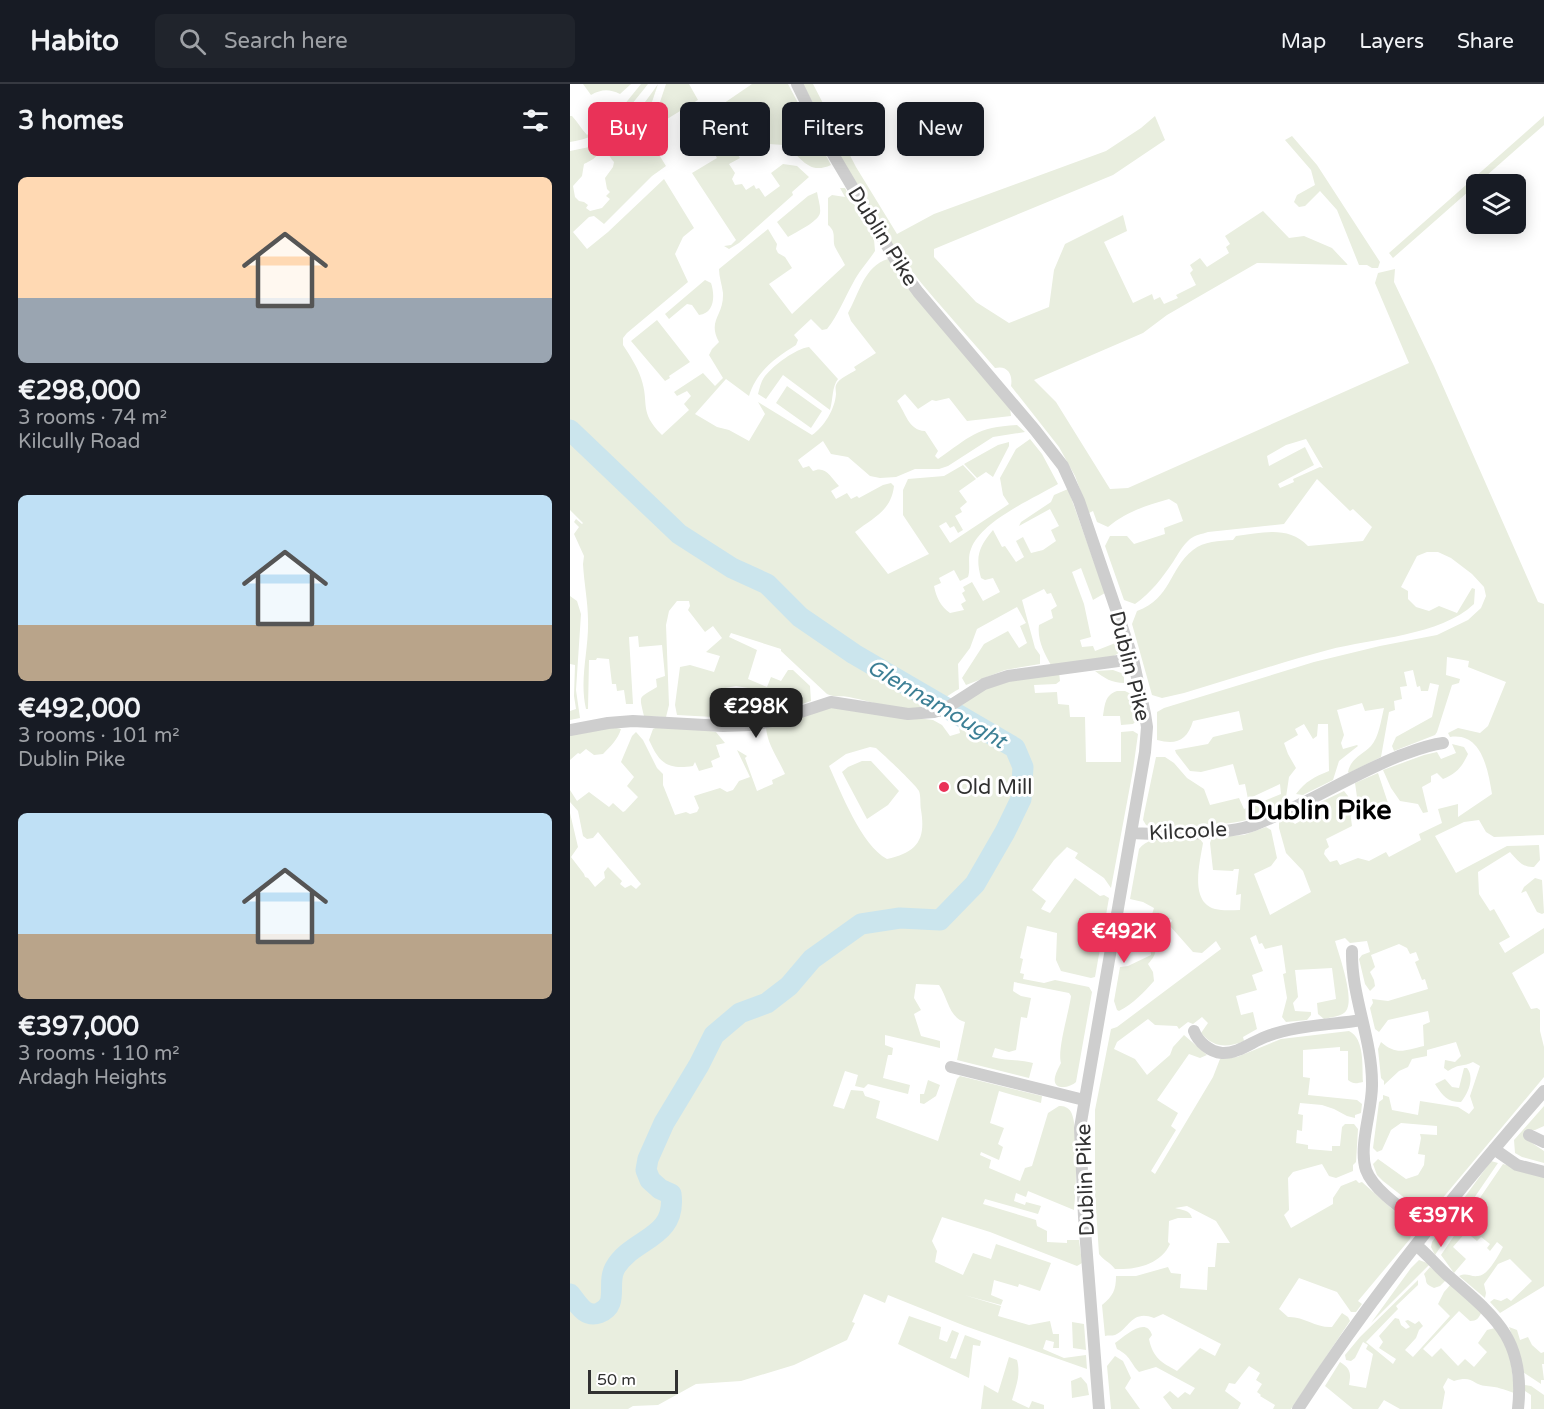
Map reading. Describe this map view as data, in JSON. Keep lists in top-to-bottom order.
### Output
{
  "streets": {
    "street": ["Dublin Pike", "Kilcoole"]
  },
  "crossings": [
    ["Dublin Pike", "Kilcoole"]
  ],
  "districts": ["Dublin Pike"],
  "water": ["Glennamought"],
  "places": ["Old Mill"],
  "scale_bar": "50 m",
  "page": {
    "header": "Habito",
    "search": "Search here",
    "nav": ["Map", "Layers", "Share"],
    "heading": "3 homes",
    "chip": [
      "Buy",
      "Rent",
      "Filters",
      "New"
    ],
    "list": [
      {
        "name": "€298,000",
        "note": "3 rooms · 74 m² · Kilcully Road"
      },
      {
        "name": "€492,000",
        "note": "3 rooms · 101 m² · Dublin Pike"
      },
      {
        "name": "€397,000",
        "note": "3 rooms · 110 m² · Ardagh Heights"
      }
    ],
    "price": ["€298K", "€492K", "€397K"],
    "scale": "50 m"
  }
}
